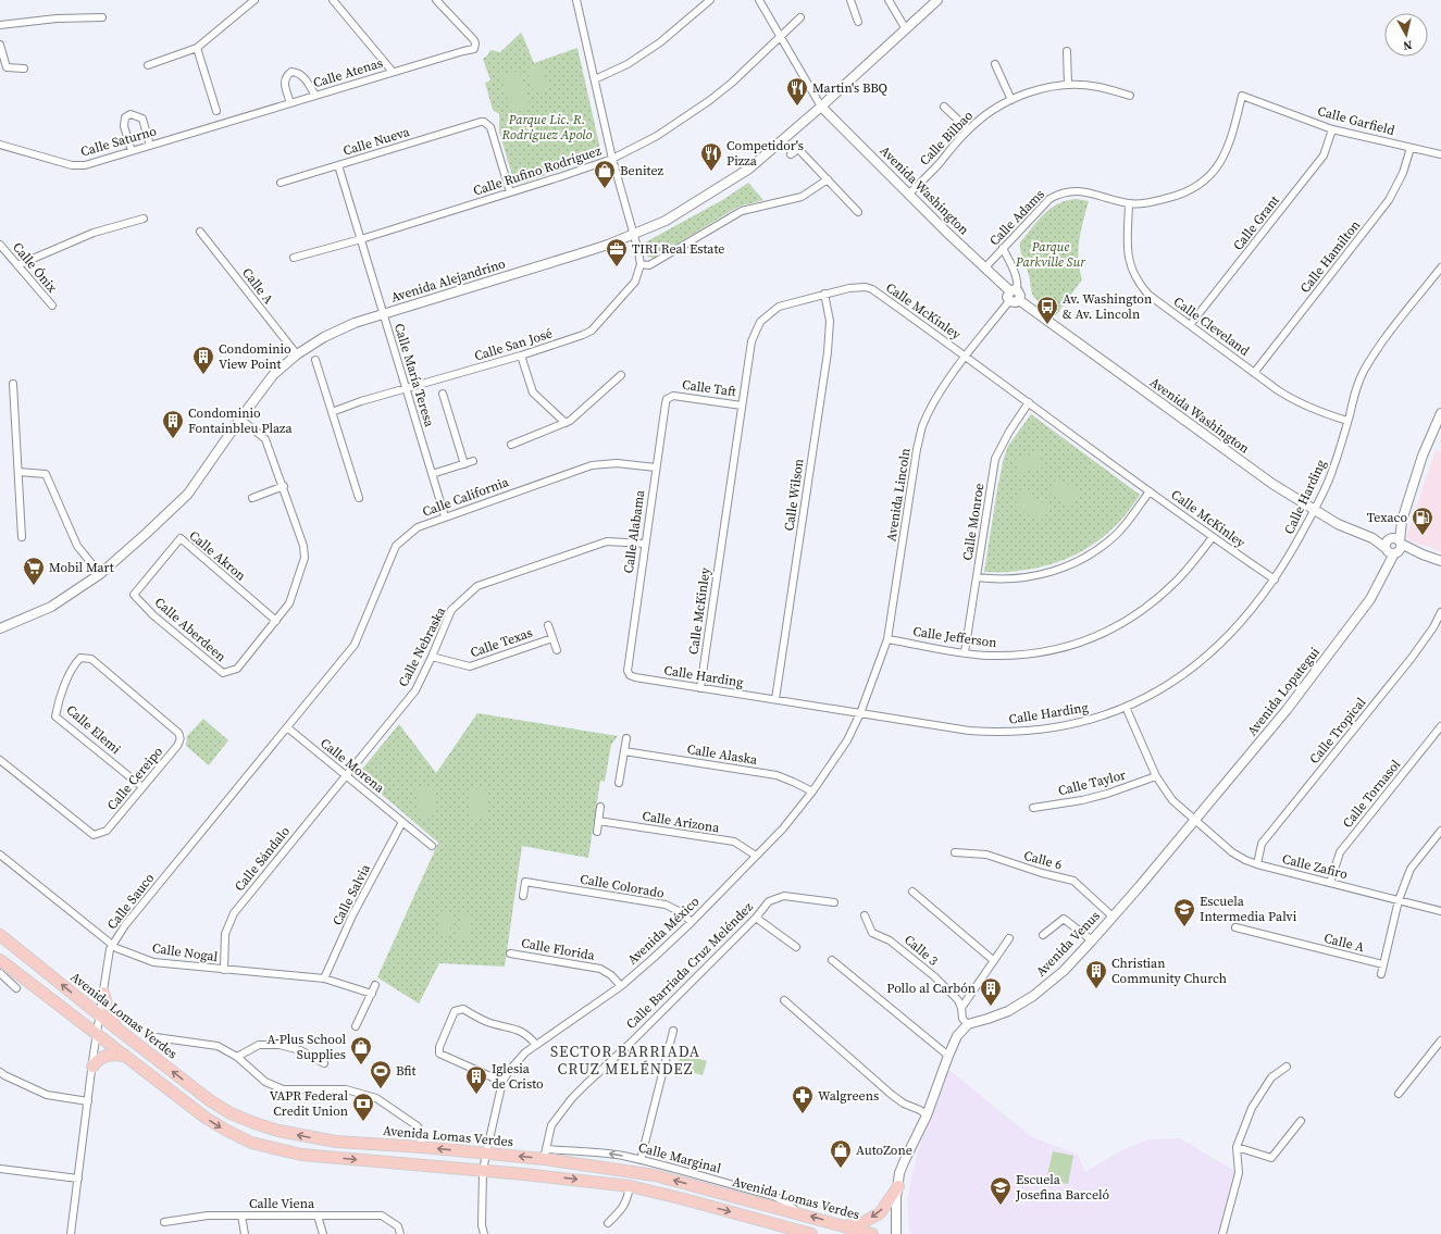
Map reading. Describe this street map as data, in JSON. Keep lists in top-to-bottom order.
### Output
{
  "streets": {
    "main road": ["Avenida Lomas Verdes"],
    "street": [
      "Calle Atenas",
      "Calle Garfield",
      "Calle Bilbao",
      "Calle Saturno",
      "Calle Nueva",
      "Calle Rufino Rodríguez",
      "Avenida Washington",
      "Calle Adams",
      "Calle Grant",
      "Calle Hamilton",
      "Calle Ónix",
      "Avenida Alejandrino",
      "Calle A",
      "Calle McKinley",
      "Calle Cleveland",
      "Calle San José",
      "Calle María Teresa",
      "Calle Taft",
      "Calle Wilson",
      "Avenida Lincoln",
      "Calle California",
      "Calle Harding",
      "Calle Monroe",
      "Calle Alabama",
      "Calle Akron",
      "Calle Aberdeen",
      "Calle Jefferson",
      "Calle Texas",
      "Calle Nebraska",
      "Avenida Lopategui",
      "Calle Elemi",
      "Calle Tropical",
      "Calle Alaska",
      "Calle Morena",
      "Calle Cereipo",
      "Calle Taylor",
      "Calle Tornasol",
      "Calle Arizona",
      "Calle Sándalo",
      "Calle 6",
      "Calle Zafiro",
      "Calle Colorado",
      "Calle Salvia",
      "Calle Sauco",
      "Avenida México",
      "Avenida Venus",
      "Calle Florida",
      "Calle 3",
      "Calle Nogal",
      "Calle Barriada Cruz Meléndez",
      "Calle Marginal",
      "Calle Viena"
    ]
  },
  "crossings": [
    ["Calle Atenas", "Calle Saturno"],
    ["Calle Garfield", "Calle Adams"],
    ["Calle Garfield", "Calle Grant"],
    ["Calle Garfield", "Calle Hamilton"],
    ["Calle Bilbao", "Avenida Washington"],
    ["Calle Nueva", "Calle Rufino Rodríguez"],
    ["Calle Nueva", "Calle María Teresa"],
    ["Calle Rufino Rodríguez", "Calle María Teresa"],
    ["Avenida Washington", "Calle Adams"],
    ["Avenida Washington", "Avenida Alejandrino"],
    ["Avenida Washington", "Avenida Lincoln"],
    ["Avenida Washington", "Calle Harding"],
    ["Avenida Washington", "Avenida Lopategui"],
    ["Calle Adams", "Calle Cleveland"],
    ["Calle Grant", "Calle Cleveland"],
    ["Calle Hamilton", "Calle Cleveland"],
    ["Avenida Alejandrino", "Calle A"],
    ["Avenida Alejandrino", "Calle María Teresa"],
    ["Avenida Alejandrino", "Calle Aberdeen"],
    ["Calle McKinley", "Calle Taft"],
    ["Calle McKinley", "Calle Wilson"],
    ["Calle McKinley", "Avenida Lincoln"],
    ["Calle McKinley", "Calle Harding"],
    ["Calle McKinley", "Calle Monroe"],
    ["Calle McKinley", "Calle Jefferson"],
    ["Calle Cleveland", "Calle Harding"],
    ["Calle San José", "Calle María Teresa"],
    ["Calle María Teresa", "Calle California"],
    ["Calle Taft", "Calle Alabama"],
    ["Calle Wilson", "Calle Harding"],
    ["Avenida Lincoln", "Calle Harding"],
    ["Avenida Lincoln", "Calle Jefferson"],
    ["Avenida Lincoln", "Avenida México"],
    ["Calle California", "Calle Alabama"],
    ["Calle California", "Calle Morena"],
    ["Calle California", "Calle Sauco"],
    ["Calle Harding", "Calle Alabama"],
    ["Calle Harding", "Calle Zafiro"],
    ["Calle Harding", "Avenida México"],
    ["Calle Monroe", "Calle Jefferson"],
    ["Calle Alabama", "Calle Nebraska"],
    ["Calle Akron", "Calle Aberdeen"],
    ["Calle Texas", "Calle Nebraska"],
    ["Calle Nebraska", "Calle Morena"],
    ["Calle Nebraska", "Calle Sándalo"],
    ["Avenida Lopategui", "Calle Zafiro"],
    ["Avenida Lopategui", "Avenida Venus"],
    ["Calle Elemi", "Calle Cereipo"],
    ["Calle Tropical", "Calle Zafiro"],
    ["Calle Alaska", "Avenida México"],
    ["Calle Morena", "Calle Sándalo"],
    ["Calle Morena", "Calle Salvia"],
    ["Calle Morena", "Calle Sauco"],
    ["Calle Taylor", "Calle Zafiro"],
    ["Calle Tornasol", "Calle Zafiro"],
    ["Calle Arizona", "Avenida México"],
    ["Calle Sándalo", "Calle Nogal"],
    ["Calle 6", "Avenida Venus"],
    ["Calle Zafiro", "Avenida Venus"],
    ["Calle Colorado", "Avenida México"],
    ["Calle Salvia", "Calle Nogal"],
    ["Calle Sauco", "Calle Nogal"],
    ["Calle Sauco", "Avenida Lomas Verdes"],
    ["Avenida México", "Calle Florida"],
    ["Avenida México", "Avenida Lomas Verdes"],
    ["Avenida Venus", "Calle 3"],
    ["Calle Barriada Cruz Meléndez", "Avenida Lomas Verdes"],
    ["Calle Barriada Cruz Meléndez", "Calle Marginal"],
    ["Avenida Lomas Verdes", "Calle Marginal"]
  ],
  "one_way": ["Calle Marginal"],
  "districts": ["SECTOR BARRIADA CRUZ MELÉNDEZ"],
  "parks": ["Parque Lic. R. Rodríguez Apolo", "Parque Parkville Sur"],
  "places": {
    "restaurant": ["Martin's BBQ", "Competidor's Pizza"],
    "shop": ["Benitez", "A-Plus School Supplies", "AutoZone"],
    "office": ["TIRI Real Estate"],
    "bus stop": ["Av. Washington & Av. Lincoln"],
    "building": [
      "Condominio View Point",
      "Condominio Fontainbleu Plaza",
      "Christian Community Church",
      "Pollo al Carbón",
      "Iglesia de Cristo"
    ],
    "fuel station": ["Texaco"],
    "supermarket": ["Mobil Mart"],
    "school or university": ["Escuela Intermedia Palvi", "Escuela Josefina Barceló"],
    "sports": ["Bfit"],
    "pharmacy": ["Walgreens"],
    "bank": ["VAPR Federal Credit Union"]
  },
  "north": "bottom"
}
